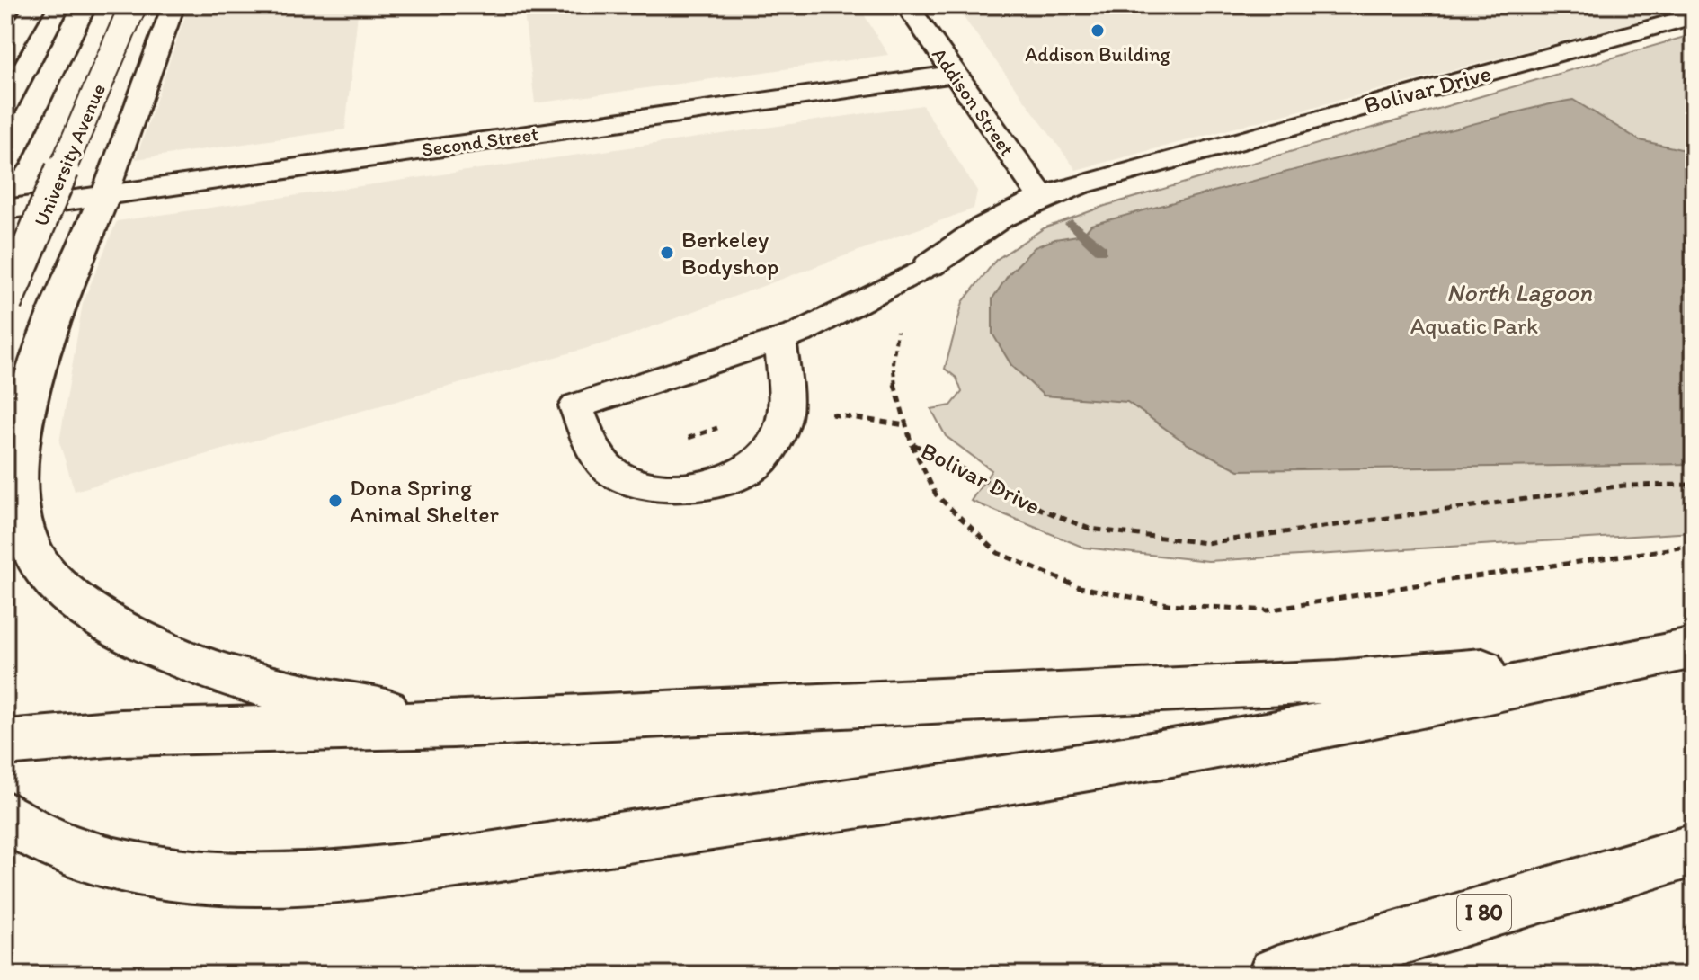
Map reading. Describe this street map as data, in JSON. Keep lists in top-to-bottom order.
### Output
{
  "streets": {
    "main road": [
      "Bolivar Drive",
      "Addison Street",
      "Second Street",
      "University Avenue",
      "I 80"
    ]
  },
  "crossings": [
    ["Bolivar Drive", "Addison Street"],
    ["Addison Street", "Second Street"]
  ],
  "water": ["North Lagoon"],
  "parks": ["Aquatic Park"],
  "places": ["Addison Building", "Berkeley Bodyshop", "Dona Spring Animal Shelter"]
}
